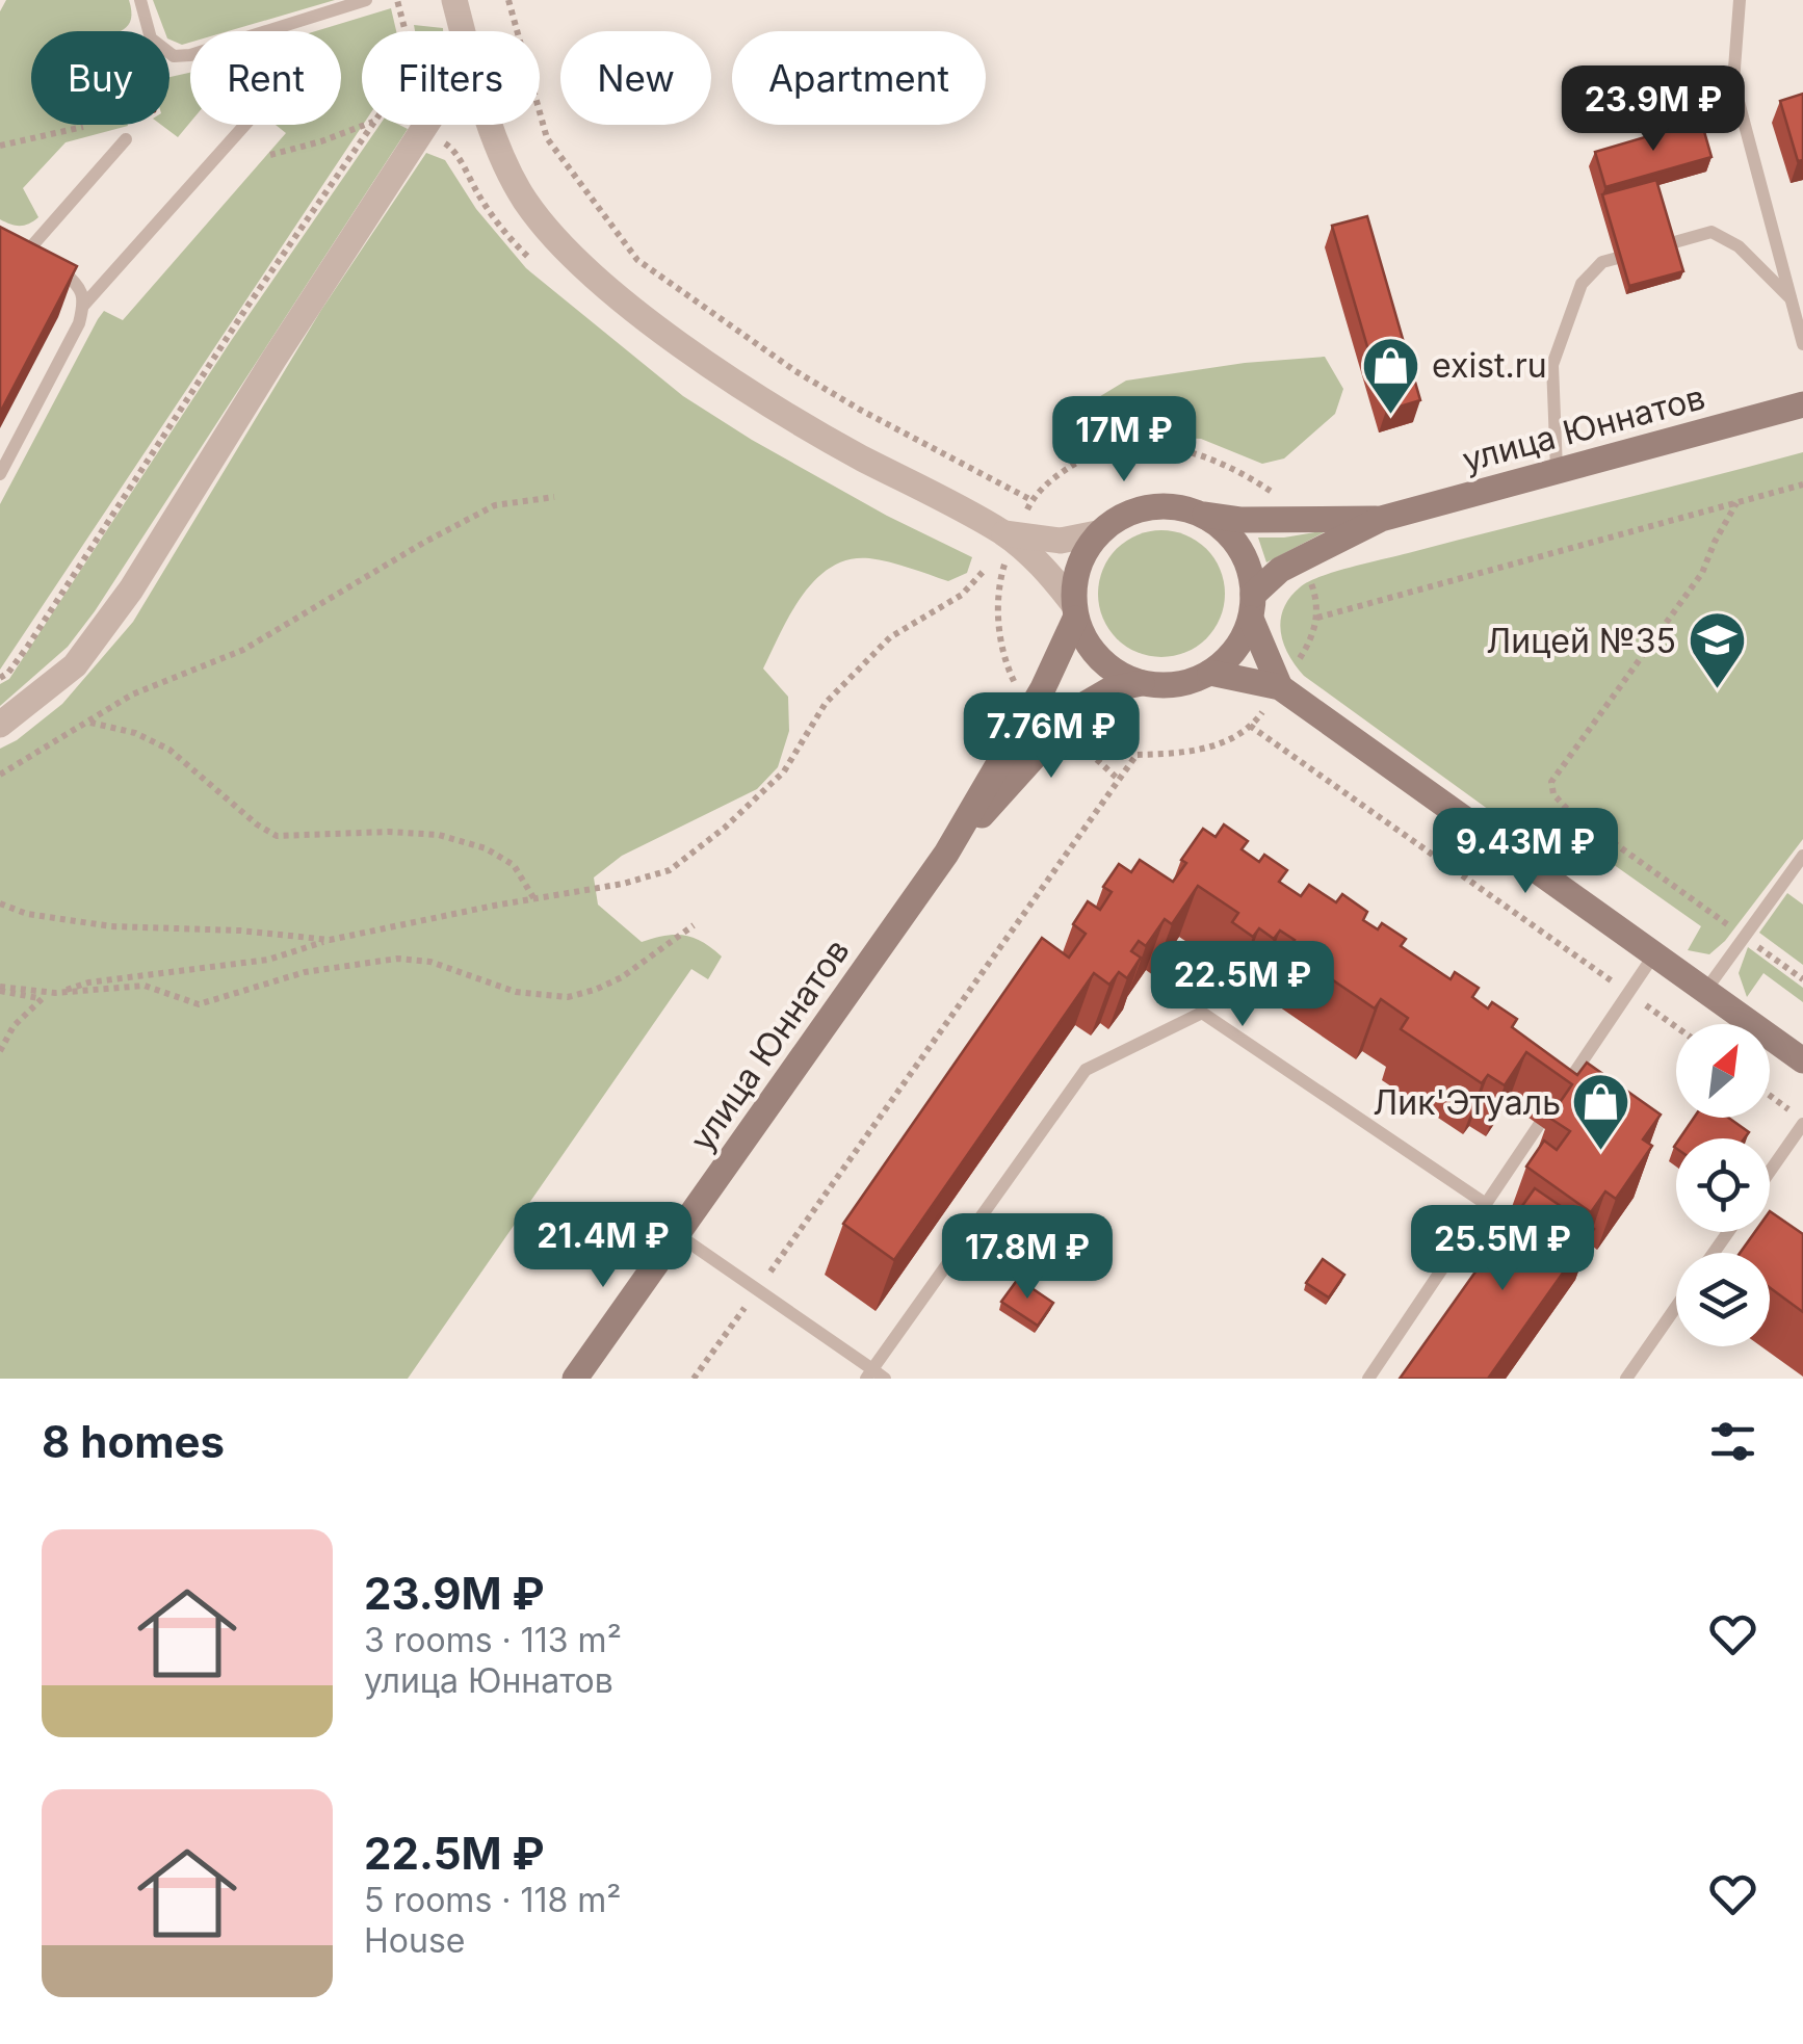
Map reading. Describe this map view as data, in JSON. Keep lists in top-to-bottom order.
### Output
{
  "streets": {
    "main road": ["улица Юннатов"]
  },
  "places": {
    "shop": ["exist.ru", "Лик'Этуаль"],
    "school or university": ["Лицей №35"]
  },
  "north": "top right",
  "page": {
    "chip": [
      "Buy",
      "Rent",
      "Filters",
      "New",
      "Apartment"
    ],
    "price": [
      "23.9M ₽",
      "17M ₽",
      "7.76M ₽",
      "9.43M ₽",
      "22.5M ₽",
      "21.4M ₽",
      "25.5M ₽",
      "17.8M ₽"
    ],
    "heading": "8 homes",
    "list": [
      {
        "name": "23.9M ₽",
        "note": "3 rooms · 113 m² · улица Юннатов"
      },
      {
        "name": "22.5M ₽",
        "note": "5 rooms · 118 m² · House"
      }
    ]
  }
}
